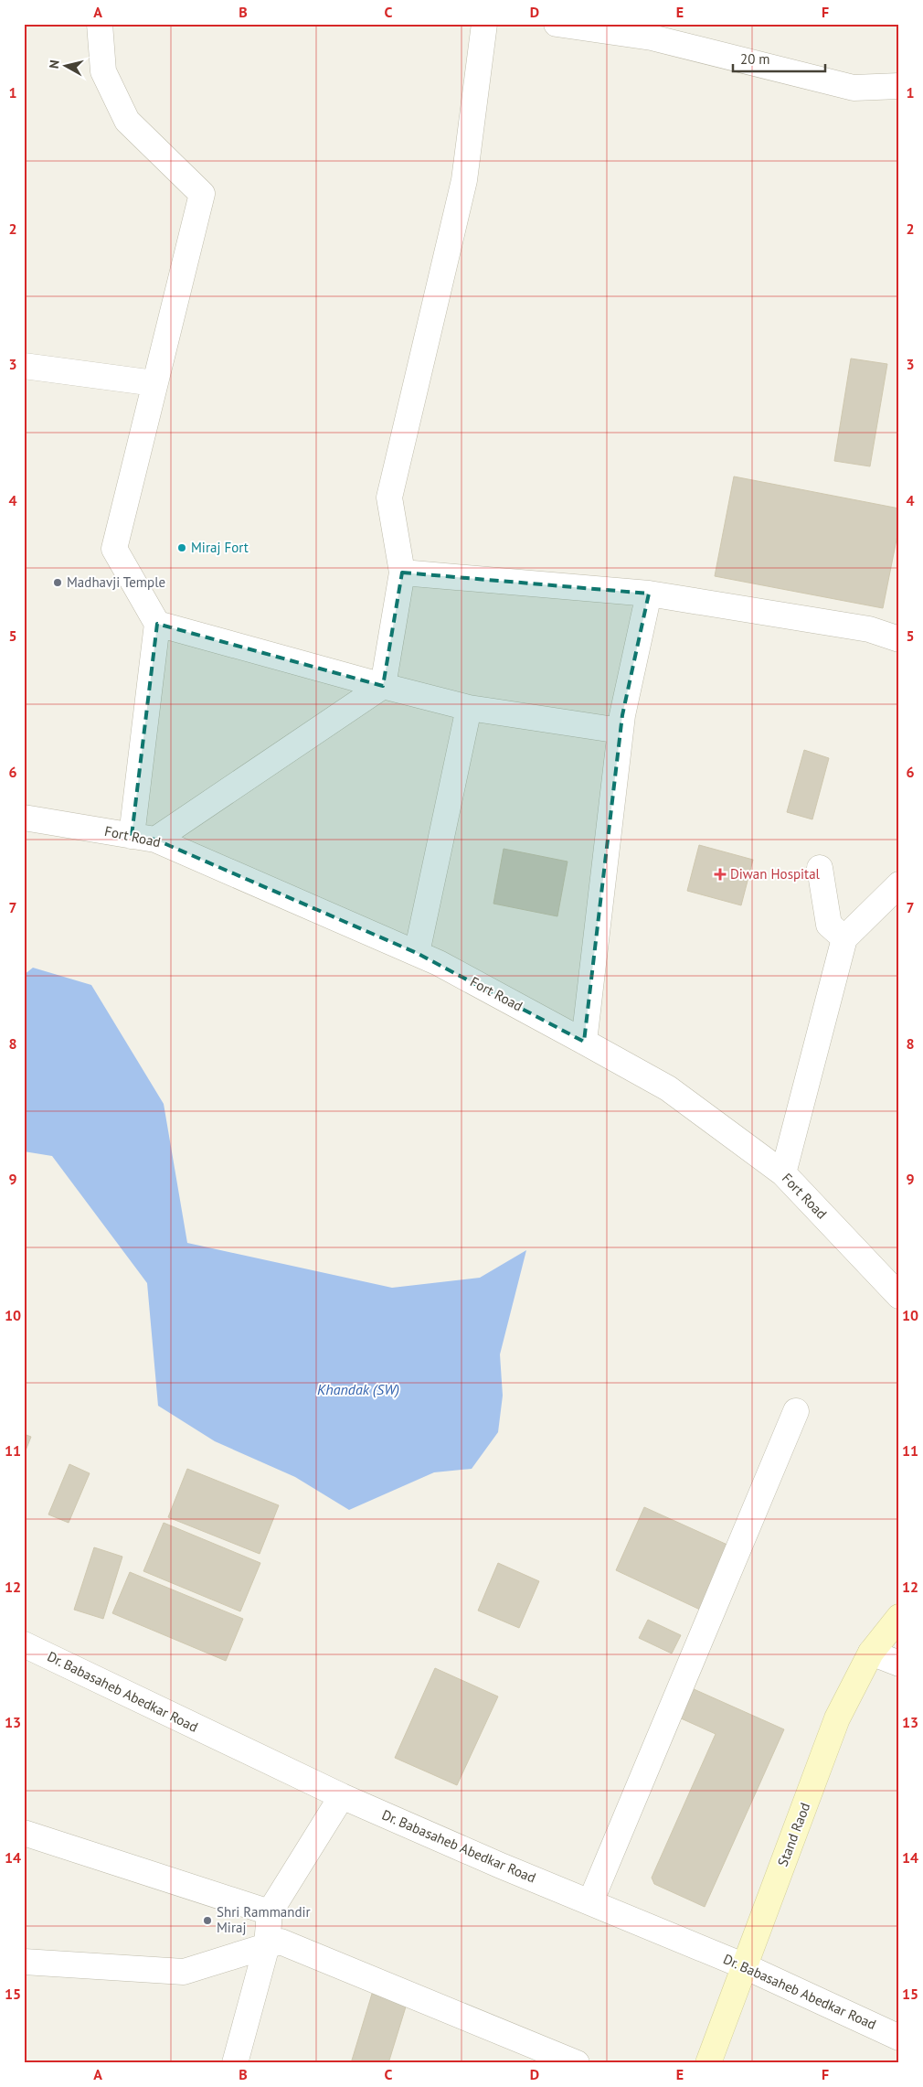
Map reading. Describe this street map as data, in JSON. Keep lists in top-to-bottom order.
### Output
{
  "streets": {
    "street": ["Fort Road", "Dr. Babasaheb Abedkar Road", "Stand Raod"]
  },
  "crossings": [
    ["Dr. Babasaheb Abedkar Road", "Stand Raod"]
  ],
  "water": ["Khandak (SW)"],
  "places": {
    "other": ["Miraj Fort", "Madhavji Temple", "Shri Rammandir Miraj"],
    "health": ["Diwan Hospital"]
  },
  "scale_bar": "20 m",
  "north": "left",
  "grid": {
    "columns": [
      "A",
      "B",
      "C",
      "D",
      "E",
      "F"
    ],
    "rows": [
      "1",
      "2",
      "3",
      "4",
      "5",
      "6",
      "7",
      "8",
      "9",
      "10",
      "11",
      "12",
      "13",
      "14",
      "15"
    ]
  }
}
